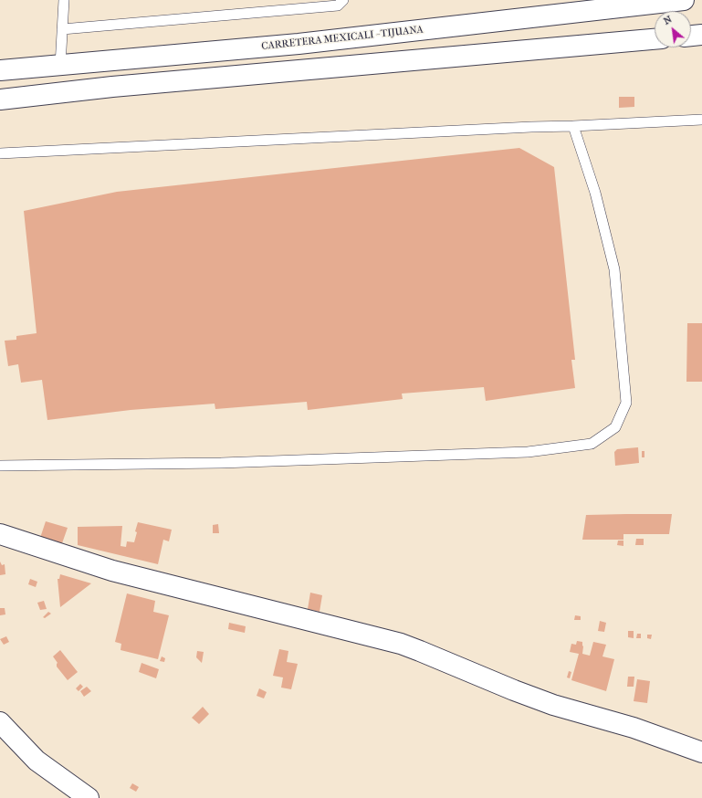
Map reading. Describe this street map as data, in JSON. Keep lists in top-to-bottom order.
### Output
{
  "streets": {
    "main road": ["CARRETERA MEXICALI - TIJUANA"]
  },
  "north": "top left"
}
